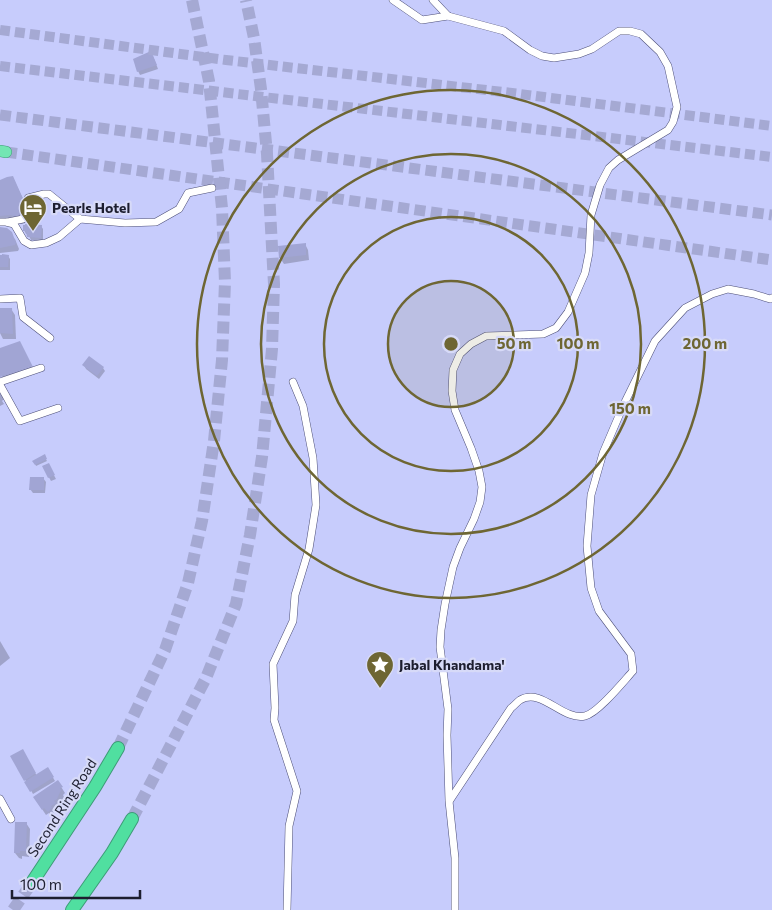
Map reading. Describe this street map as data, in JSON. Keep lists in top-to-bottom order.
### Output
{
  "streets": {
    "highway": ["Second Ring Road"]
  },
  "places": {
    "hotel": ["Pearls Hotel"],
    "place": ["Jabal Khandama'"]
  },
  "scale_bar": "100 m",
  "rings": [
    "50 m",
    "100 m",
    "200 m",
    "150 m"
  ]
}
